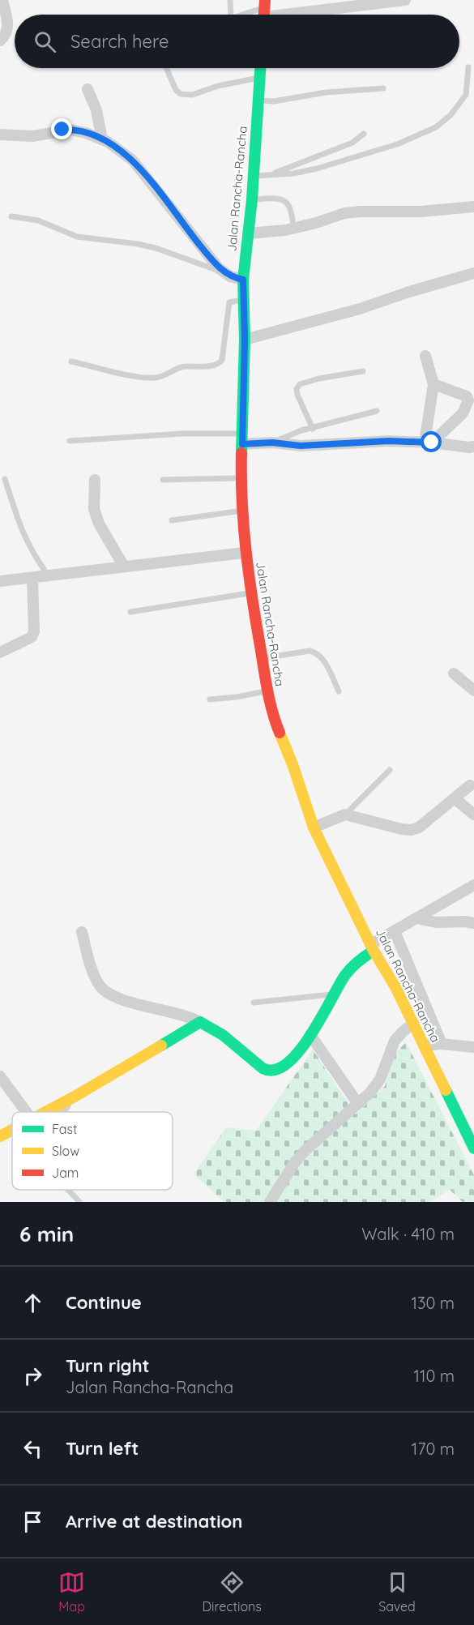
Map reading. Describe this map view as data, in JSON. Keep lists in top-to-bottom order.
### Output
{
  "streets": {
    "main road": ["Jalan Rancha-Rancha"]
  },
  "legend": ["Fast", "Slow", "Jam"],
  "page": {
    "search": "Search here",
    "heading": ["6 min", "Walk · 410 m"],
    "list": [
      ["Continue", "130 m"],
      ["Turn right", "Jalan Rancha-Rancha", "110 m"],
      ["Turn left", "170 m"],
      "Arrive at destination"
    ],
    "nav": ["Map", "Directions", "Saved"]
  }
}
